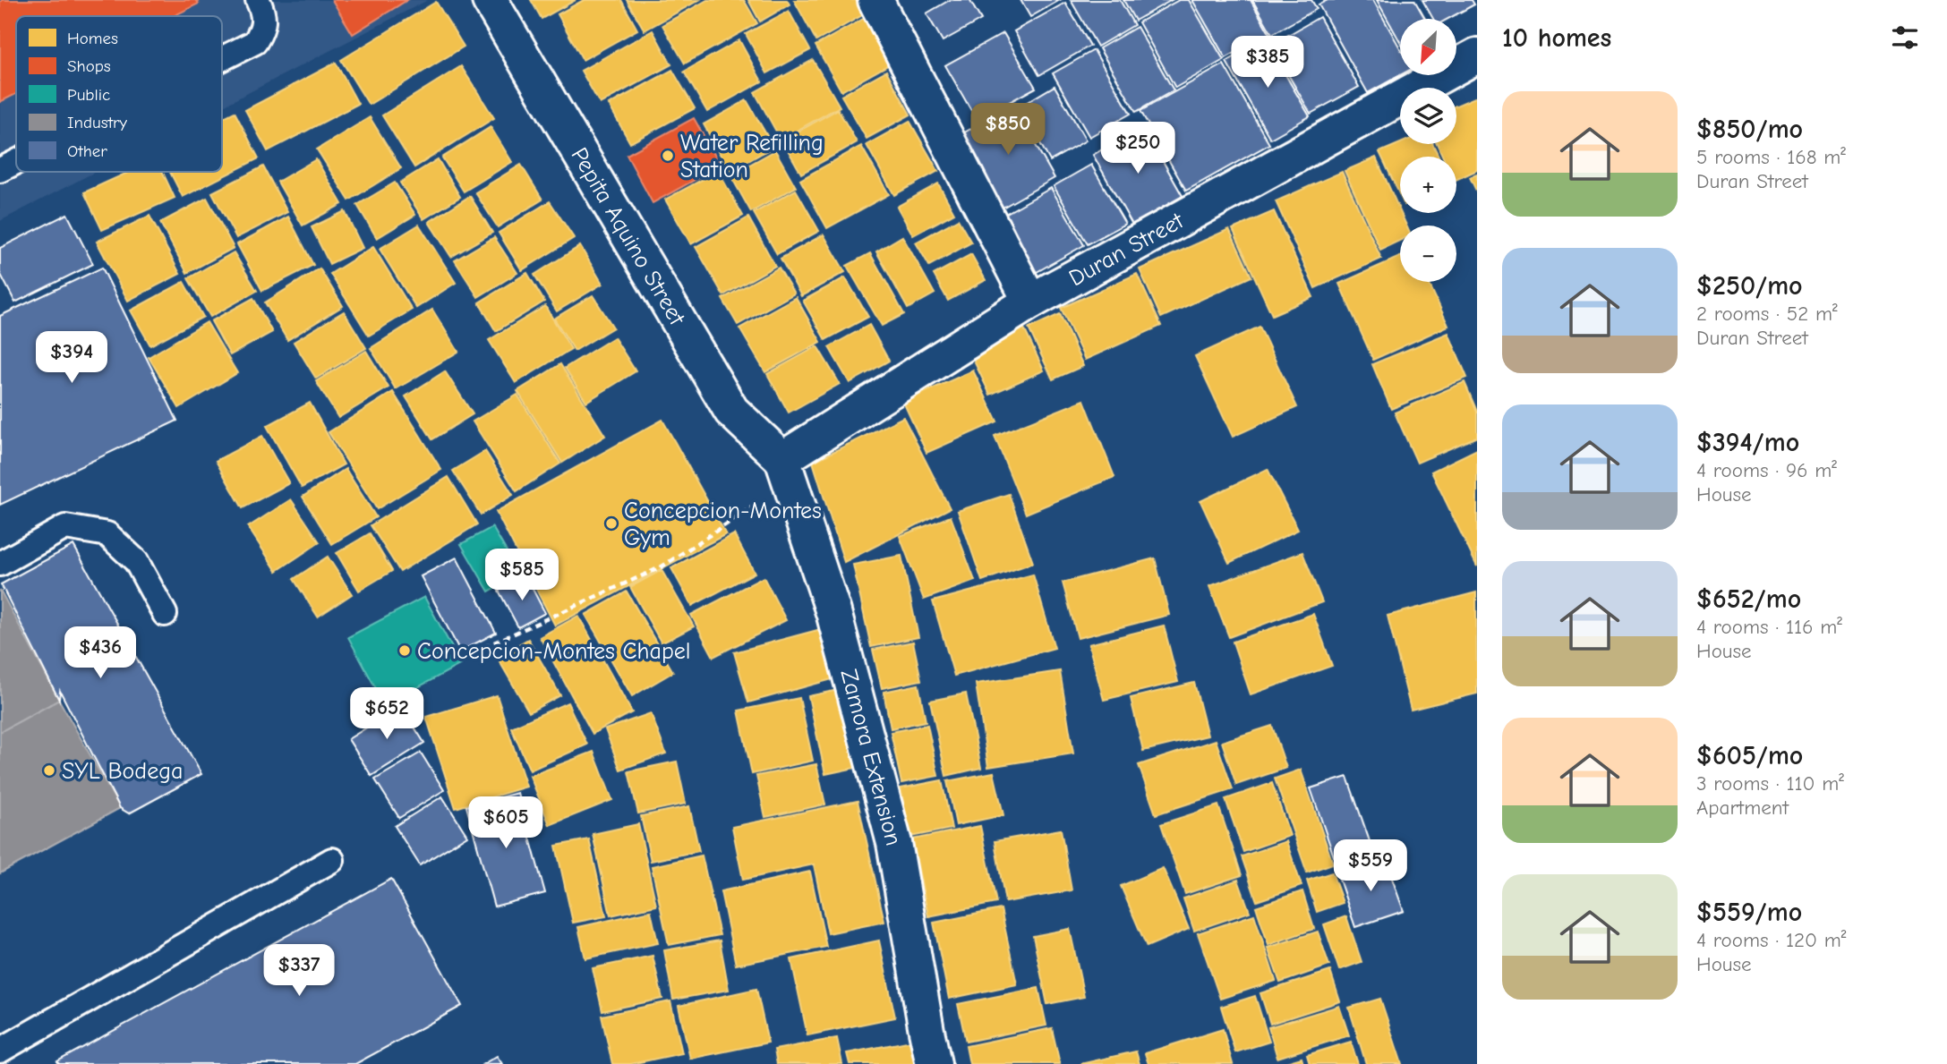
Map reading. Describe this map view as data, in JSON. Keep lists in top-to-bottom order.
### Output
{
  "streets": {
    "street": ["Pepita Aquino Street", "Duran Street", "Zamora Extension"]
  },
  "crossings": [
    ["Pepita Aquino Street", "Duran Street"],
    ["Pepita Aquino Street", "Zamora Extension"],
    ["Duran Street", "Zamora Extension"]
  ],
  "places": [
    "Water Refilling Station",
    "Concepcion-Montes Gym",
    "Concepcion-Montes Chapel",
    "SYL Bodega"
  ],
  "legend": [
    "Homes",
    "Shops",
    "Public",
    "Industry",
    "Other"
  ],
  "north": "bottom left",
  "page": {
    "heading": "10 homes",
    "map_buttons": ["+", "−"],
    "price": [
      "$385",
      "$850",
      "$250",
      "$394",
      "$585",
      "$436",
      "$652",
      "$605",
      "$559",
      "$337"
    ],
    "list": [
      {
        "name": "$850/mo",
        "note": "5 rooms · 168 m² · Duran Street"
      },
      {
        "name": "$250/mo",
        "note": "2 rooms · 52 m² · Duran Street"
      },
      {
        "name": "$394/mo",
        "note": "4 rooms · 96 m² · House"
      },
      {
        "name": "$652/mo",
        "note": "4 rooms · 116 m² · House"
      },
      {
        "name": "$605/mo",
        "note": "3 rooms · 110 m² · Apartment"
      },
      {
        "name": "$559/mo",
        "note": "4 rooms · 120 m² · House"
      }
    ]
  }
}
